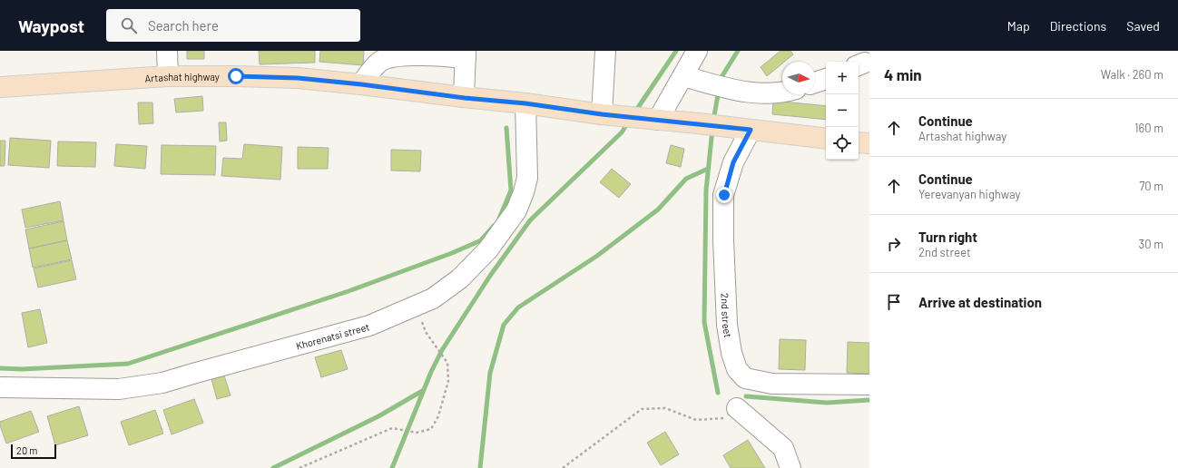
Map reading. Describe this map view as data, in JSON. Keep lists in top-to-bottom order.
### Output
{
  "streets": {
    "main road": ["Artashat highway"],
    "street": ["2nd street", "Khorenatsi street"]
  },
  "crossings": [
    ["Artashat highway", "2nd street"],
    ["Artashat highway", "Khorenatsi street"]
  ],
  "scale_bar": "20 m",
  "north": "right",
  "page": {
    "header": "Waypost",
    "search": "Search here",
    "nav": ["Map", "Directions", "Saved"],
    "heading": ["4 min", "Walk · 260 m"],
    "map_buttons": ["+", "−"],
    "list": [
      ["Continue", "Artashat highway", "160 m"],
      ["Continue", "Yerevanyan highway", "70 m"],
      ["Turn right", "2nd street", "30 m"],
      "Arrive at destination"
    ],
    "scale": "20 m"
  }
}
